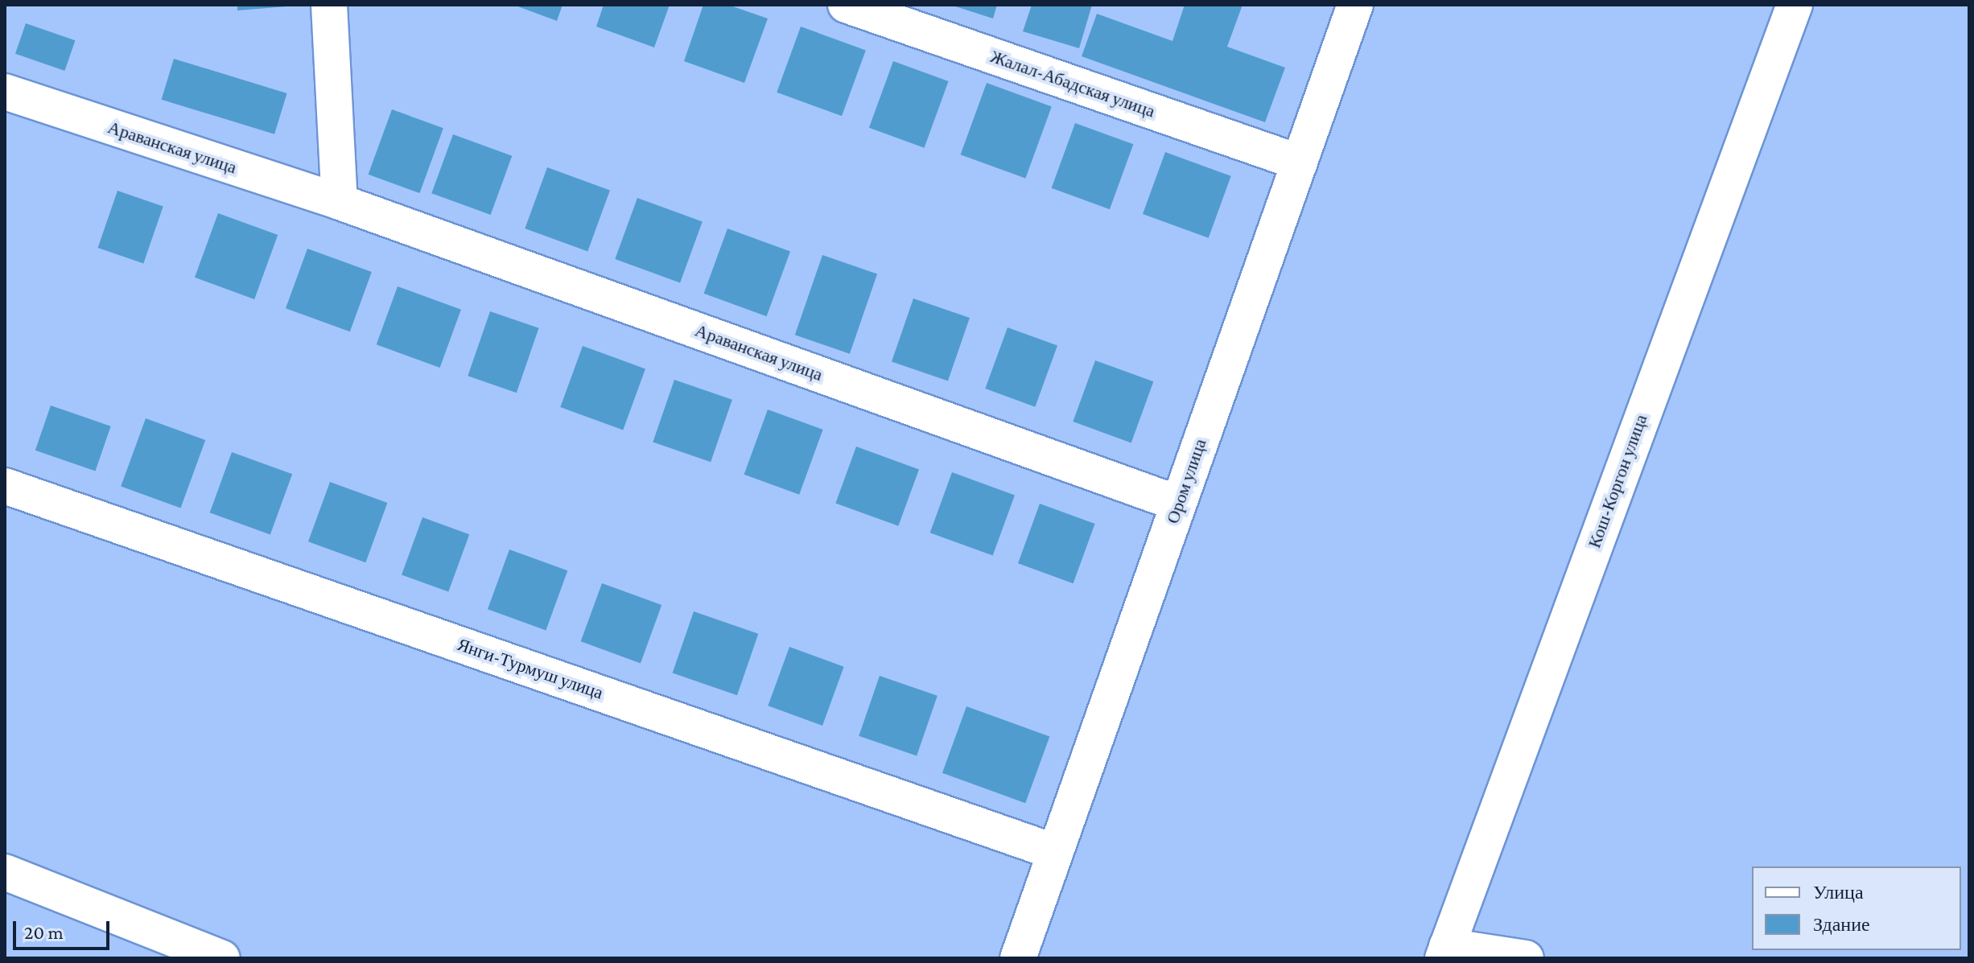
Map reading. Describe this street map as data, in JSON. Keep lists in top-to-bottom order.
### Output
{
  "streets": {
    "street": [
      "Жалал-Абадская улица",
      "Араванская улица",
      "Ором улица",
      "Кош-Коргон улица",
      "Янги-Турмуш улица"
    ]
  },
  "crossings": [
    ["Жалал-Абадская улица", "Ором улица"],
    ["Араванская улица", "Ором улица"],
    ["Ором улица", "Янги-Турмуш улица"]
  ],
  "legend": ["Улица", "Здание"],
  "scale_bar": "20 m"
}
